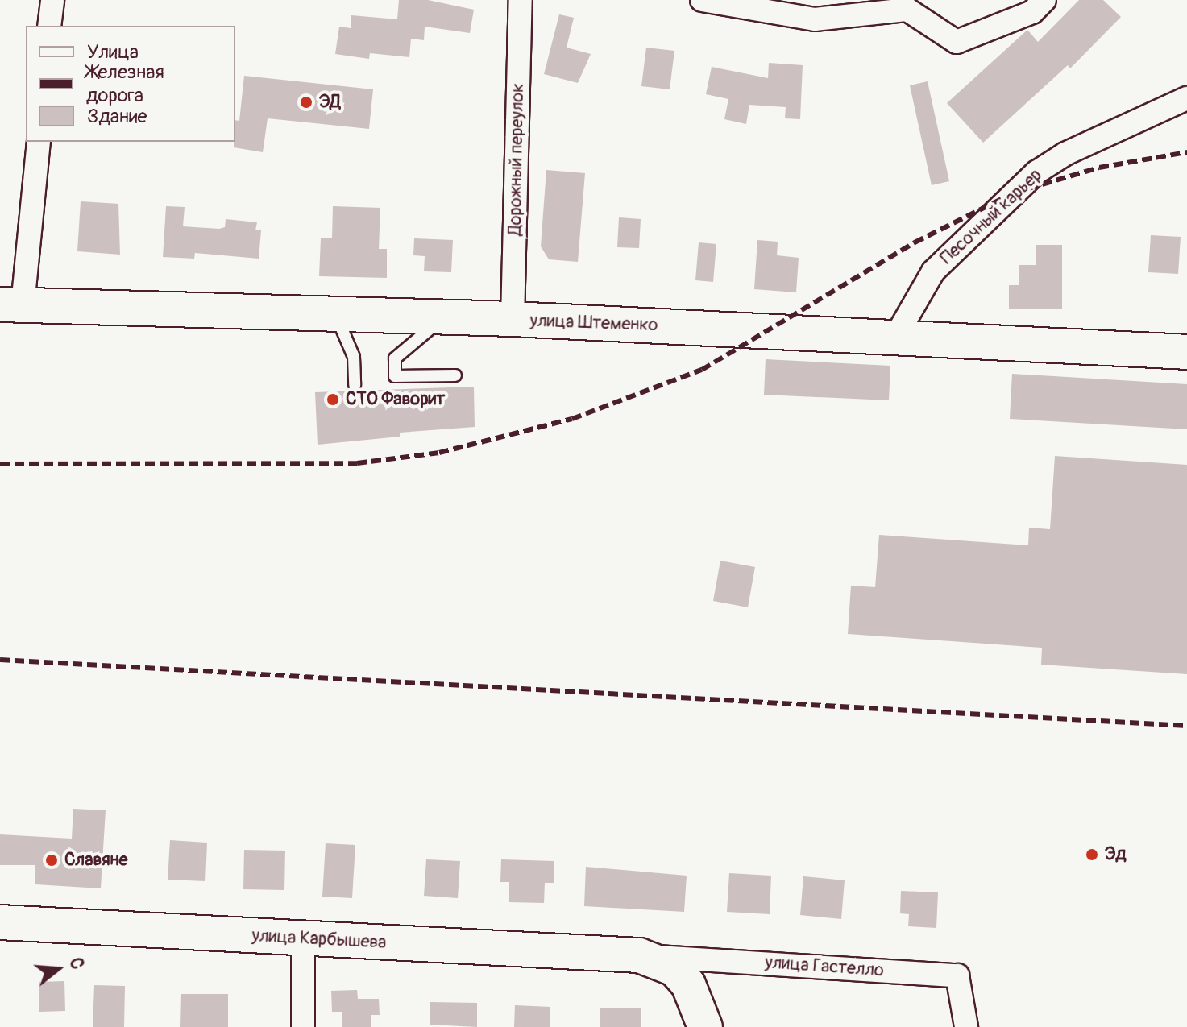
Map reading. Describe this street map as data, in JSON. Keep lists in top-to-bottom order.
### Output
{
  "streets": {
    "main road": ["улица Штеменко", "улица Карбышева"],
    "street": ["Дорожный переулок", "Песочный карьер", "улица Гастелло"]
  },
  "crossings": [
    ["Дорожный переулок", "улица Штеменко"],
    ["Песочный карьер", "улица Штеменко"],
    ["улица Карбышева", "улица Гастелло"]
  ],
  "places": [
    "ЭД",
    "СТО Фаворит",
    "Эд",
    "Славяне"
  ],
  "legend": ["Улица", "Железная дорога", "Здание"],
  "north": "right"
}
